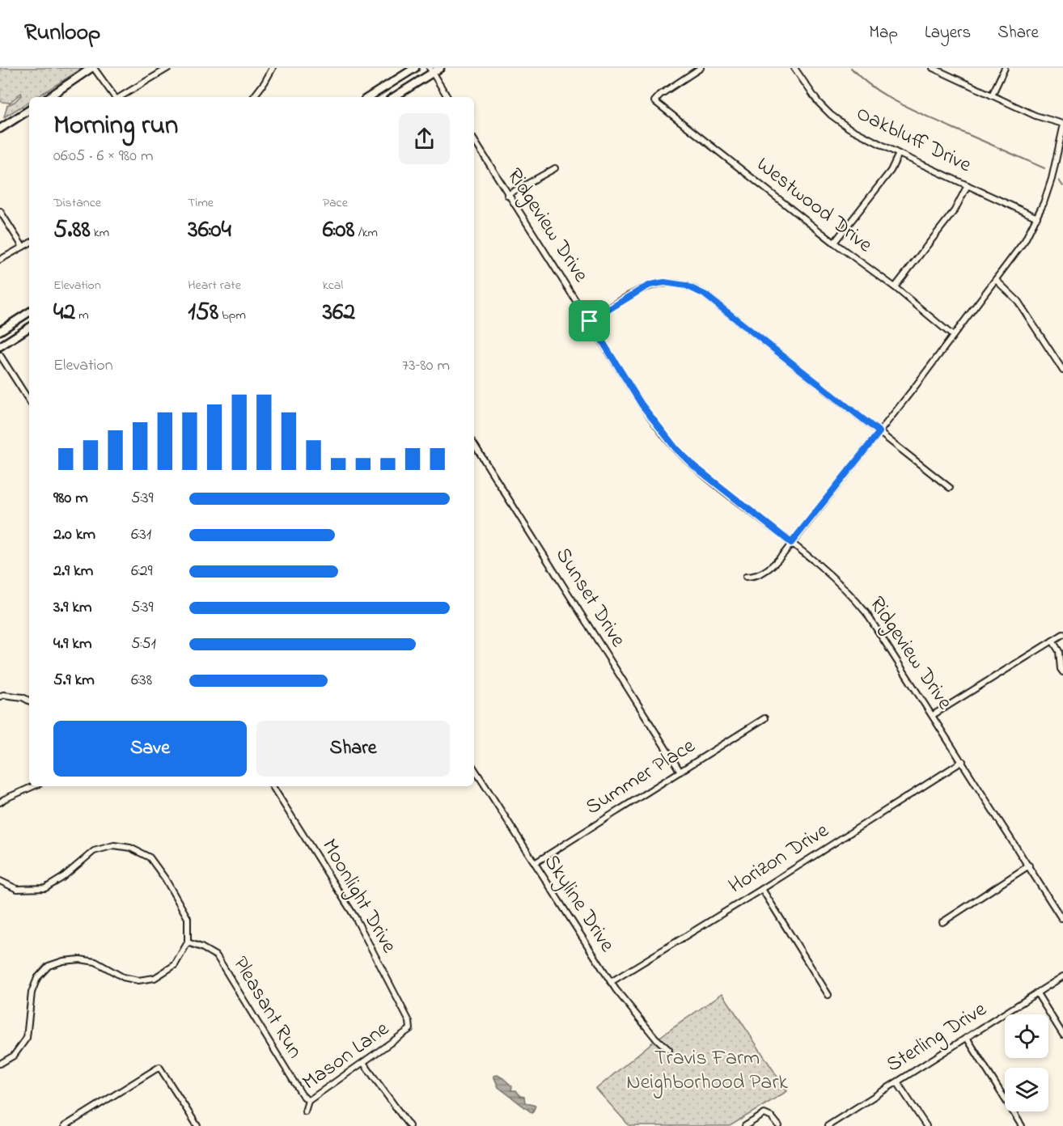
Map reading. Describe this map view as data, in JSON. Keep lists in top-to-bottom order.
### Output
{
  "streets": {
    "street": [
      "Oakbluff Drive",
      "Westwood Drive",
      "Ridgeview Drive",
      "Sunset Drive",
      "Summer Place",
      "Horizon Drive",
      "Moonlight Drive",
      "Skyline Drive",
      "Pleasant Run",
      "Sterling Drive",
      "Mason Lane"
    ]
  },
  "crossings": [
    ["Ridgeview Drive", "Horizon Drive"],
    ["Sunset Drive", "Summer Place"],
    ["Summer Place", "Skyline Drive"],
    ["Horizon Drive", "Skyline Drive"],
    ["Moonlight Drive", "Mason Lane"],
    ["Pleasant Run", "Mason Lane"]
  ],
  "parks": ["Travis Farm Neighborhood Park"],
  "page": {
    "header": "Runloop",
    "nav": ["Map", "Layers", "Share"],
    "heading": ["Morning run", "06:05 · 6 × 980 m"],
    "stats": [
      ["Distance", "5.88 km"],
      ["Time", "36:04"],
      ["Pace", "6:08 /km"],
      ["Elevation", "42 m"],
      ["Heart rate", "158 bpm"],
      ["kcal", "362"]
    ],
    "chart": ["Elevation", "73–80 m"],
    "list": [
      {
        "name": "980 m",
        "note": "5:39"
      },
      {
        "name": "2.0 km",
        "note": "6:31"
      },
      {
        "name": "2.9 km",
        "note": "6:29"
      },
      {
        "name": "3.9 km",
        "note": "5:39"
      },
      {
        "name": "4.9 km",
        "note": "5:51"
      },
      {
        "name": "5.9 km",
        "note": "6:38"
      }
    ],
    "buttons": ["Save", "Share"]
  }
}
